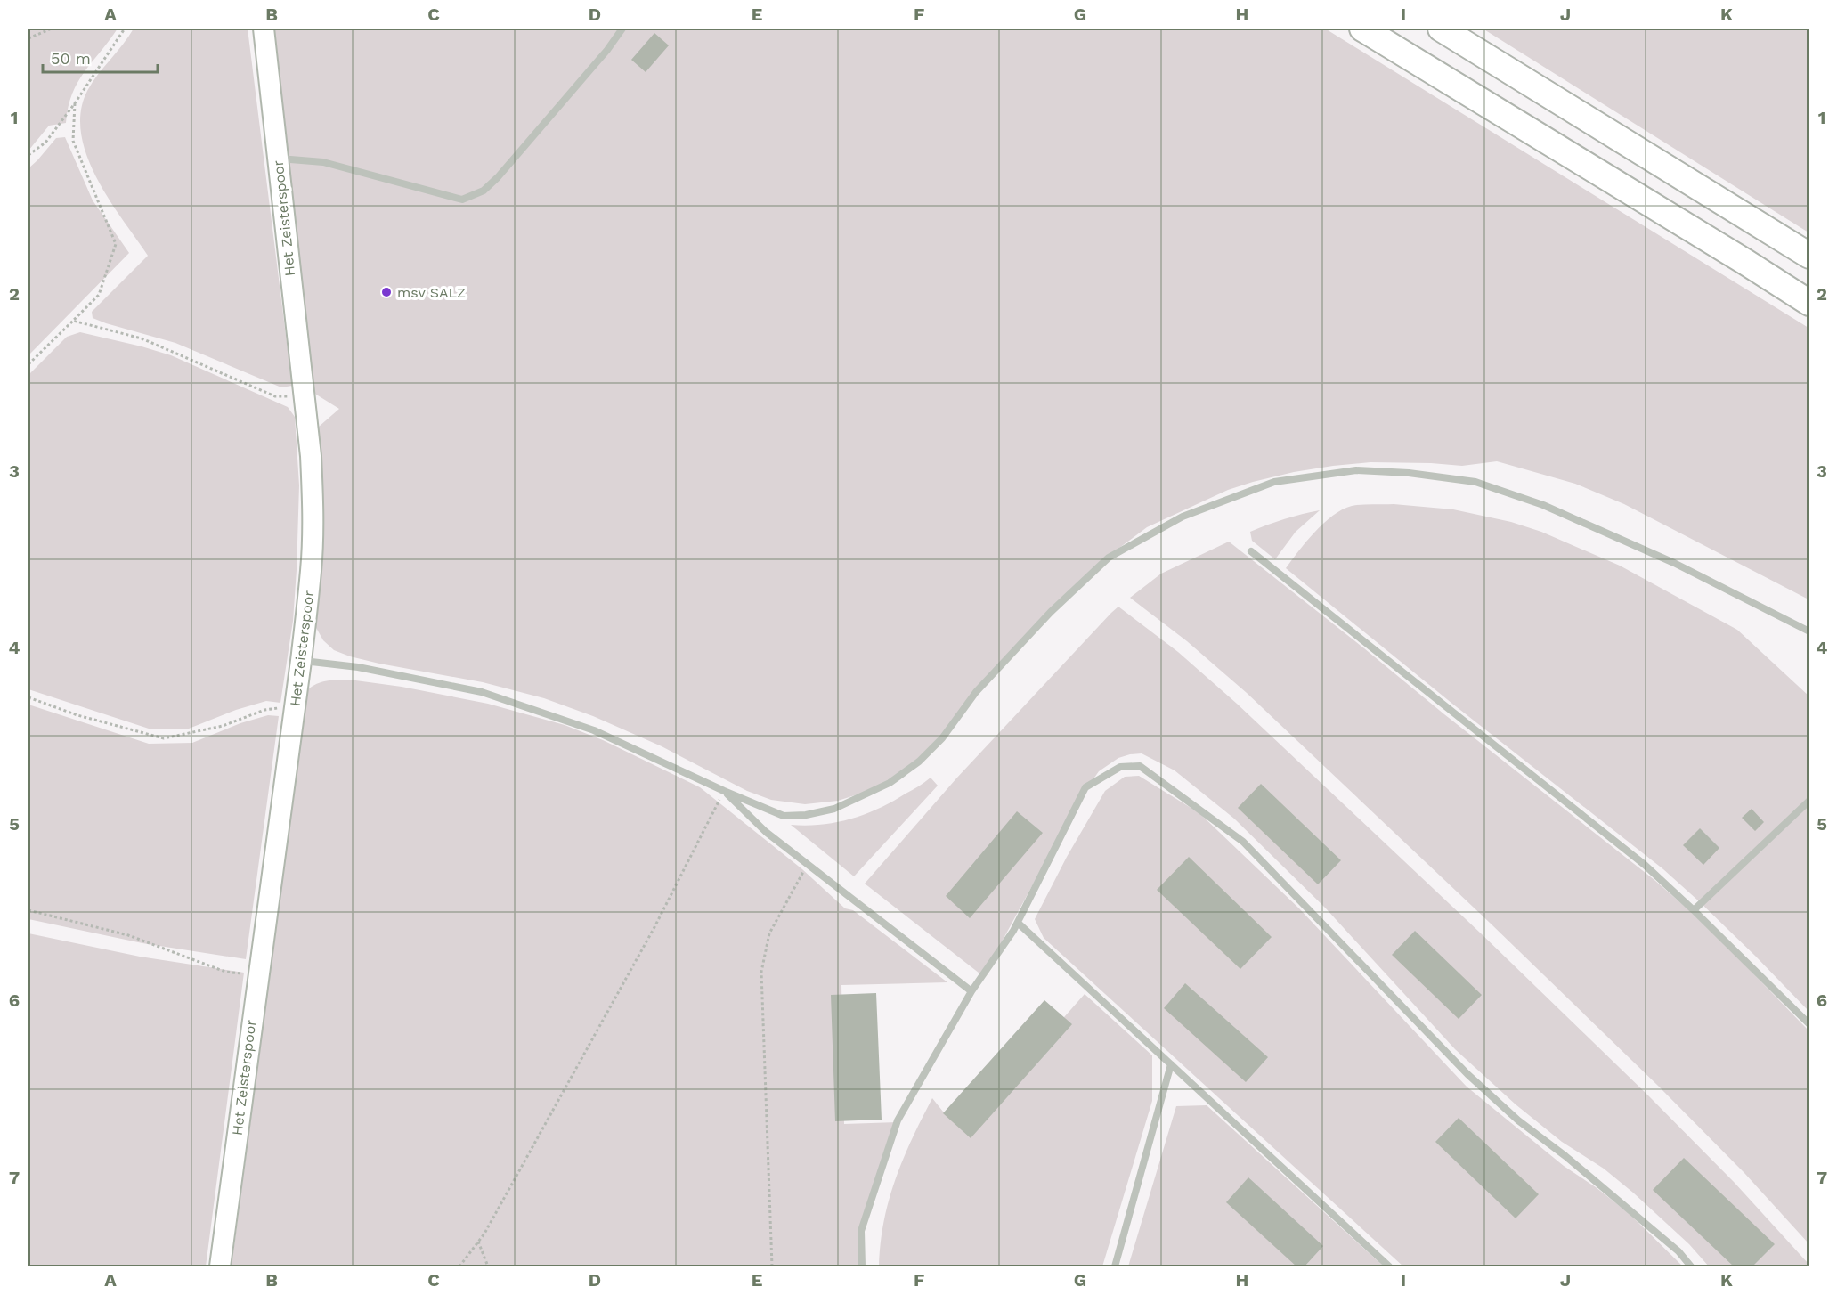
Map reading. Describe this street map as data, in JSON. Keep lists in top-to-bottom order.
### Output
{
  "streets": {
    "street": ["Het Zeisterspoor"]
  },
  "places": ["msv SALZ"],
  "scale_bar": "50 m",
  "grid": {
    "columns": [
      "A",
      "B",
      "C",
      "D",
      "E",
      "F",
      "G",
      "H",
      "I",
      "J",
      "K"
    ],
    "rows": [
      "1",
      "2",
      "3",
      "4",
      "5",
      "6",
      "7"
    ]
  }
}
